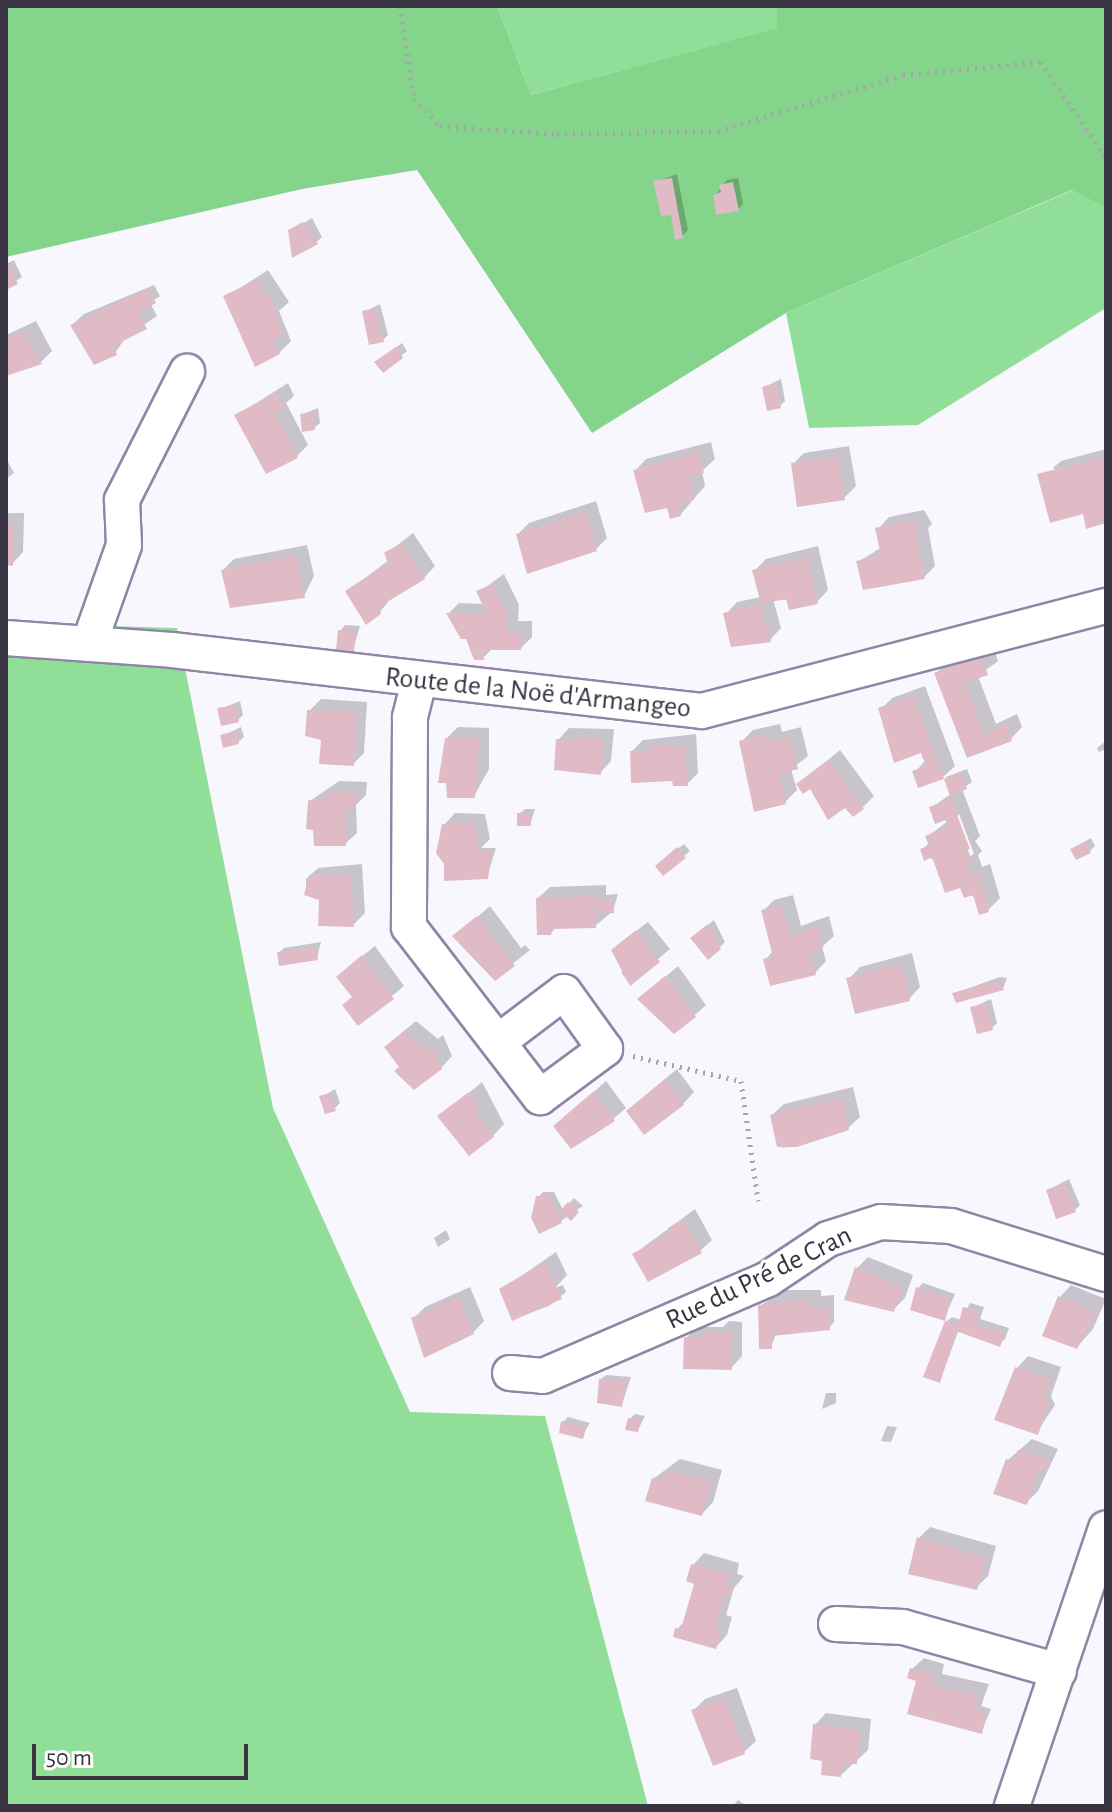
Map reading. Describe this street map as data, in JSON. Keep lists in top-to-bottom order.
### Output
{
  "streets": {
    "street": ["Route de la Noë d'Armangeo", "Rue du Pré de Cran"]
  },
  "scale_bar": "50 m"
}
